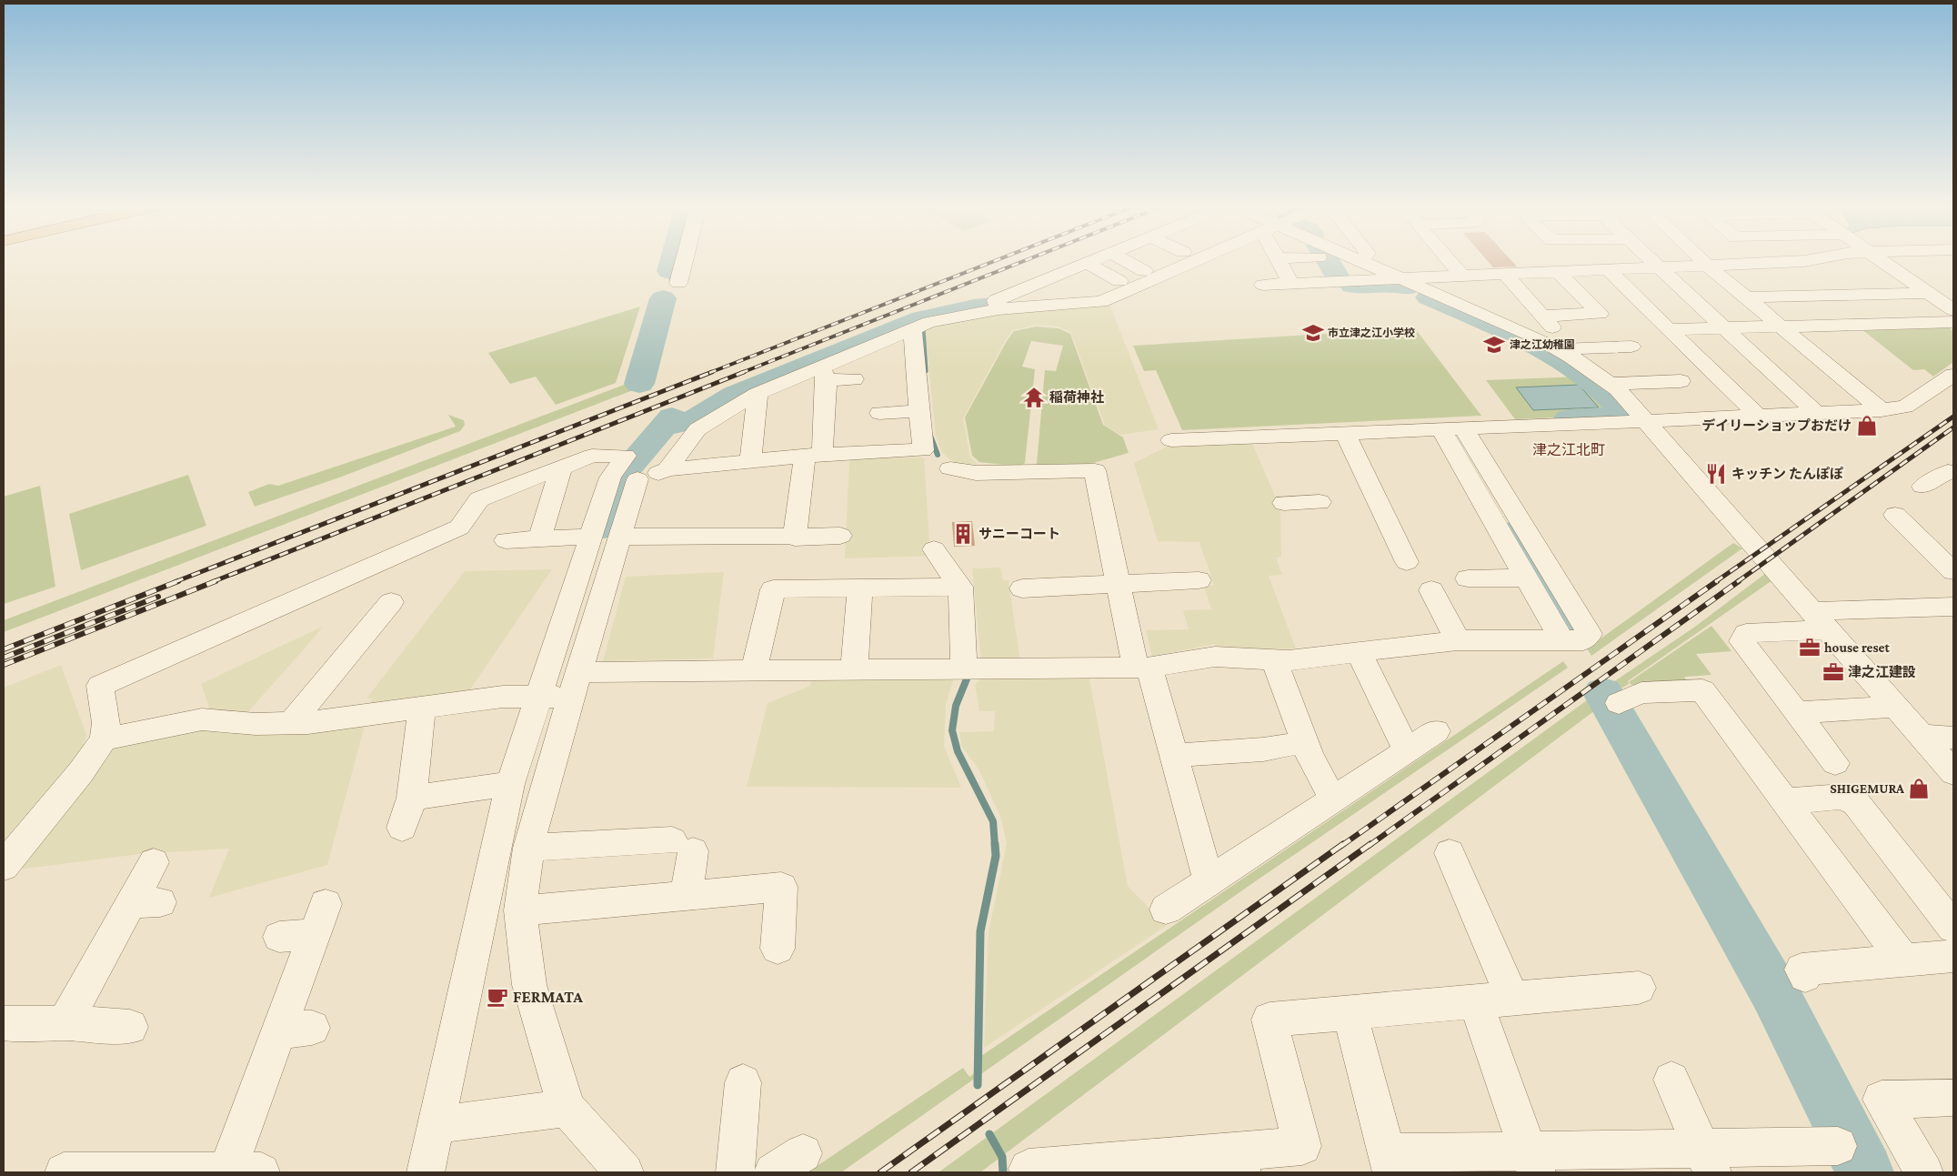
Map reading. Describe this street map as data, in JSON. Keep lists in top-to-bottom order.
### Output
{
  "districts": ["津之江北町"],
  "places": {
    "school or university": ["市立津之江小学校", "津之江幼稚園"],
    "temple": ["稲荷神社"],
    "shop": ["デイリーショップおだけ", "SHIGEMURA"],
    "restaurant": ["キッチン たんぽぽ"],
    "building": ["サニーコート"],
    "office": ["house reset", "津之江建設"],
    "cafe": ["FERMATA"]
  }
}
